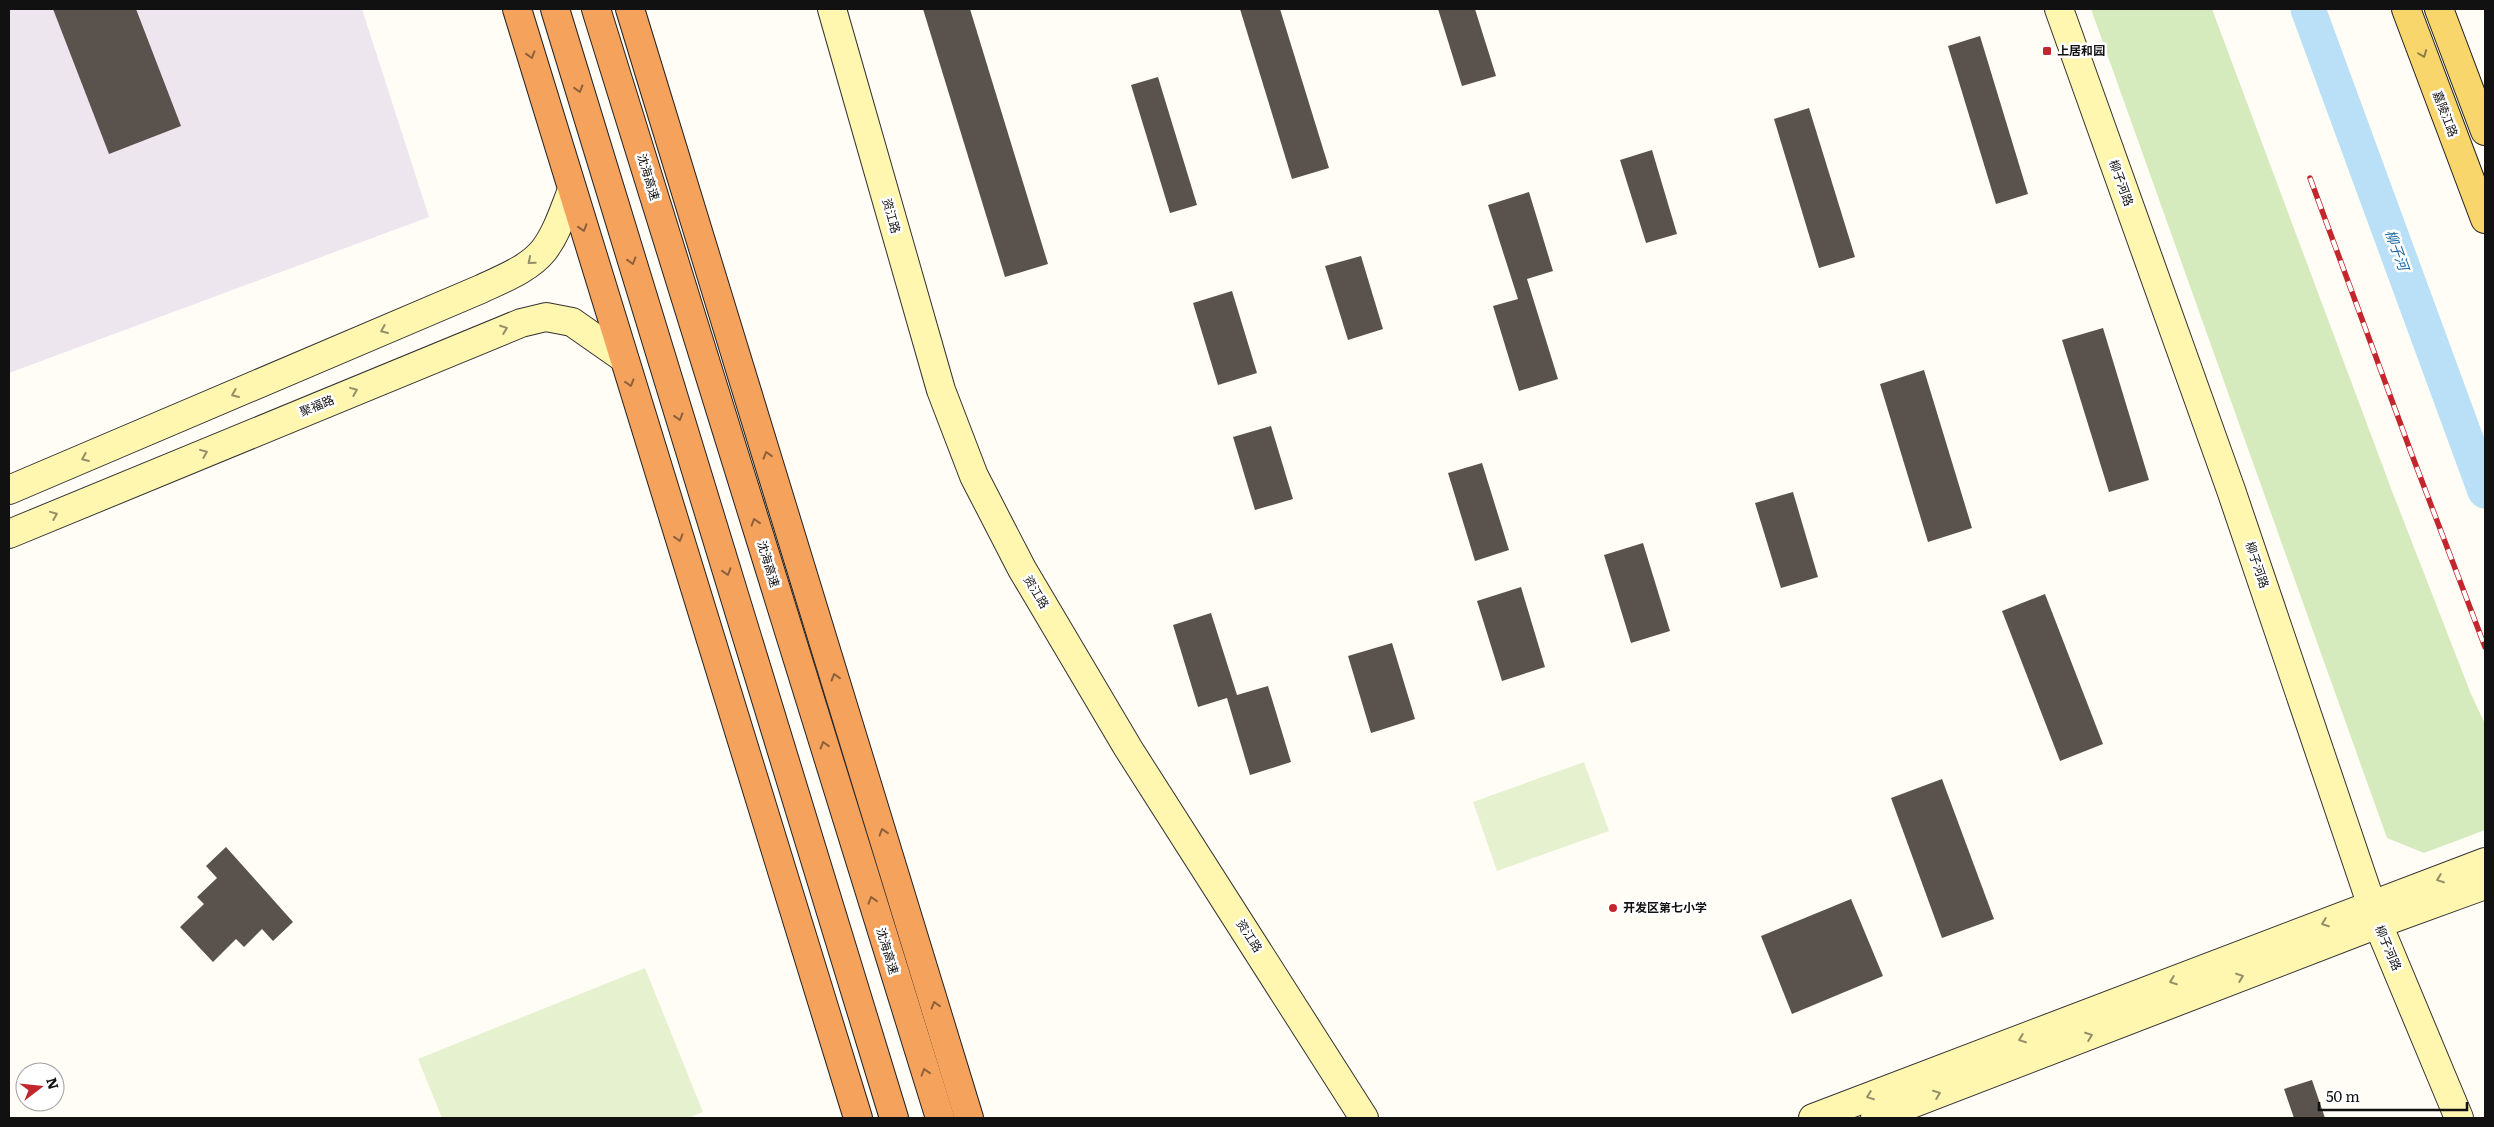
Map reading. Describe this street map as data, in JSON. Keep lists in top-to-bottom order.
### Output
{
  "streets": {
    "highway": ["沈海高速"],
    "main road": ["嘉陵江路"],
    "street": ["柳子河路", "资江路", "聚福路"]
  },
  "water": ["柳子河"],
  "places": {
    "transit": ["上居和园"],
    "other": ["开发区第七小学"]
  },
  "scale_bar": "50 m",
  "north": "right"
}
